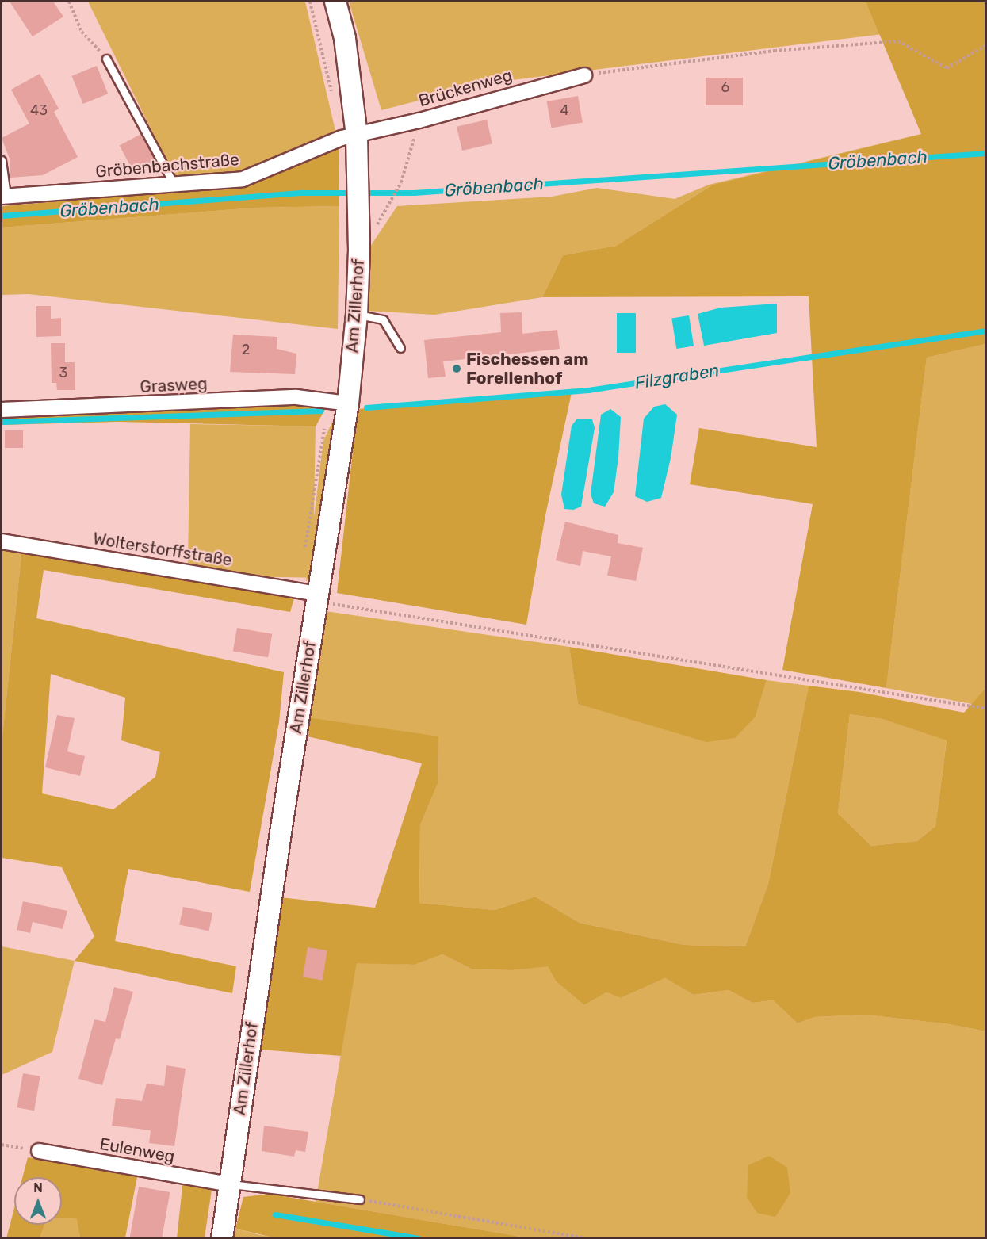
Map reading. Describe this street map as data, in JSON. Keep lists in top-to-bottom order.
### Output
{
  "streets": {
    "street": [
      "Brückenweg",
      "Gröbenbachstraße",
      "Am Zillerhof",
      "Grasweg",
      "Wolterstorffstraße",
      "Eulenweg"
    ]
  },
  "crossings": [
    ["Brückenweg", "Gröbenbachstraße"],
    ["Brückenweg", "Am Zillerhof"],
    ["Gröbenbachstraße", "Am Zillerhof"],
    ["Am Zillerhof", "Grasweg"],
    ["Am Zillerhof", "Wolterstorffstraße"],
    ["Am Zillerhof", "Eulenweg"]
  ],
  "water": ["Gröbenbach", "Filzgraben"],
  "places": ["Fischessen am Forellenhof"],
  "house_numbers": [
    "6",
    "43",
    "4",
    "2",
    "3"
  ],
  "north": "top"
}
